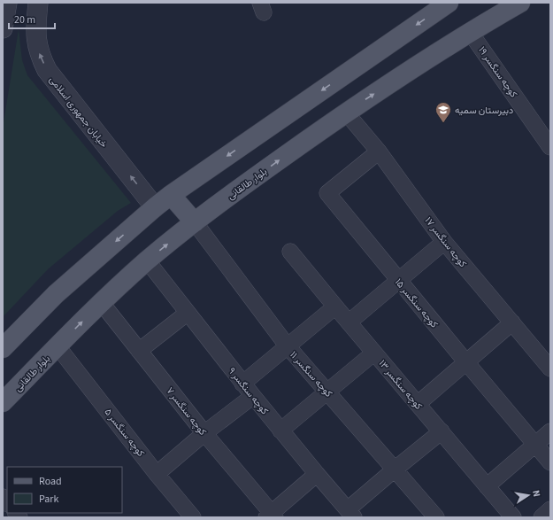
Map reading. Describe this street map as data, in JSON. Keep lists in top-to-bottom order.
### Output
{
  "streets": {
    "main road": ["بلوار طالقانی"],
    "street": [
      "کوچه سنگسر ۱۹",
      "خیابان جمهوری اسلامی",
      "کوچه سنگسر ۱۷",
      "کوچه سنگسر ۱۵",
      "کوچه سنگسر ۱۱",
      "کوچه سنگسر ۱۳",
      "کوچه سنگسر ۹",
      "کوچه سنگسر ۷",
      "کوچه سنگسر ۵"
    ]
  },
  "crossings": [
    ["کوچه سنگسر ۱۹", "بلوار طالقانی"],
    ["بلوار طالقانی", "کوچه سنگسر ۱۷"],
    ["بلوار طالقانی", "کوچه سنگسر ۱۱"],
    ["بلوار طالقانی", "کوچه سنگسر ۹"],
    ["بلوار طالقانی", "کوچه سنگسر ۷"],
    ["بلوار طالقانی", "کوچه سنگسر ۵"],
    ["کوچه سنگسر ۱۷", "کوچه سنگسر ۱۵"]
  ],
  "one_way": ["خیابان جمهوری اسلامی"],
  "places": {
    "school or university": ["دبیرستان سمیه"]
  },
  "legend": ["Road", "Park"],
  "scale_bar": "20 m",
  "north": "right"
}
